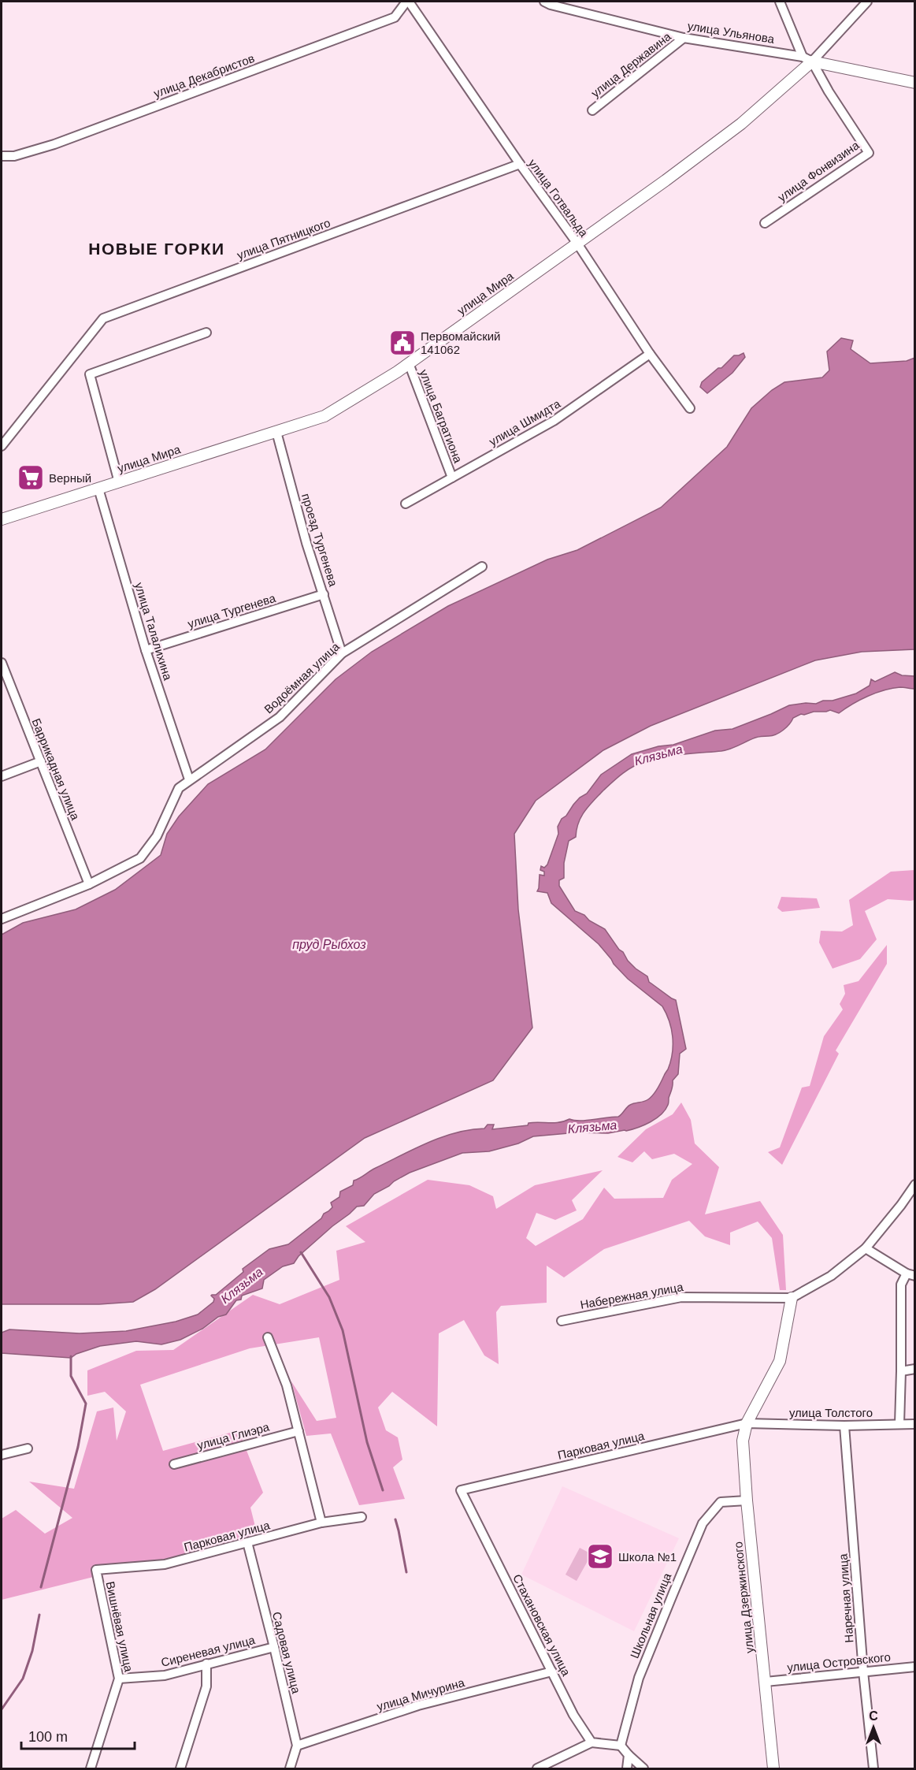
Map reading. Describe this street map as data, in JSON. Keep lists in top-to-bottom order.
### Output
{
  "streets": {
    "street": [
      "улица Ульянова",
      "улица Державина",
      "улица Декабристов",
      "улица Фонвизина",
      "улица Готвальда",
      "улица Пятницкого",
      "улица Мира",
      "улица Багратиона",
      "улица Шмидта",
      "проезд Тургенева",
      "улица Тургенева",
      "улица Талалихина",
      "Водоёмная улица",
      "Баррикадная улица",
      "Набережная улица",
      "улица Толстого",
      "улица Глиэра",
      "Парковая улица",
      "улица Дзержинского",
      "Наречная улица",
      "Школьная улица",
      "Стахановская улица",
      "Вишнёвая улица",
      "Сиреневая улица",
      "Садовая улица",
      "улица Островского",
      "улица Мичурина"
    ]
  },
  "crossings": [
    ["улица Ульянова", "улица Державина"],
    ["улица Ульянова", "улица Фонвизина"],
    ["улица Ульянова", "улица Мира"],
    ["улица Декабристов", "улица Готвальда"],
    ["улица Фонвизина", "улица Мира"],
    ["улица Готвальда", "улица Пятницкого"],
    ["улица Готвальда", "улица Мира"],
    ["улица Готвальда", "улица Шмидта"],
    ["улица Мира", "улица Багратиона"],
    ["улица Мира", "проезд Тургенева"],
    ["улица Мира", "улица Талалихина"],
    ["улица Багратиона", "улица Шмидта"],
    ["проезд Тургенева", "улица Тургенева"],
    ["проезд Тургенева", "Водоёмная улица"],
    ["улица Тургенева", "улица Талалихина"],
    ["улица Талалихина", "Водоёмная улица"],
    ["Водоёмная улица", "Баррикадная улица"],
    ["улица Толстого", "Парковая улица"],
    ["улица Толстого", "улица Дзержинского"],
    ["улица Толстого", "Наречная улица"],
    ["Парковая улица", "улица Дзержинского"],
    ["Парковая улица", "Стахановская улица"],
    ["Парковая улица", "Вишнёвая улица"],
    ["Парковая улица", "Садовая улица"],
    ["улица Дзержинского", "Школьная улица"],
    ["улица Дзержинского", "улица Островского"],
    ["Наречная улица", "улица Островского"],
    ["Стахановская улица", "улица Мичурина"],
    ["Вишнёвая улица", "Сиреневая улица"],
    ["Сиреневая улица", "Садовая улица"],
    ["Садовая улица", "улица Мичурина"]
  ],
  "districts": ["НОВЫЕ ГОРКИ"],
  "water": ["Клязьма", "пруд Рыбхоз"],
  "places": {
    "public building": ["Первомайский 141062"],
    "supermarket": ["Верный"],
    "school or university": ["Школа №1"]
  },
  "scale_bar": "100 m",
  "north": "top"
}
